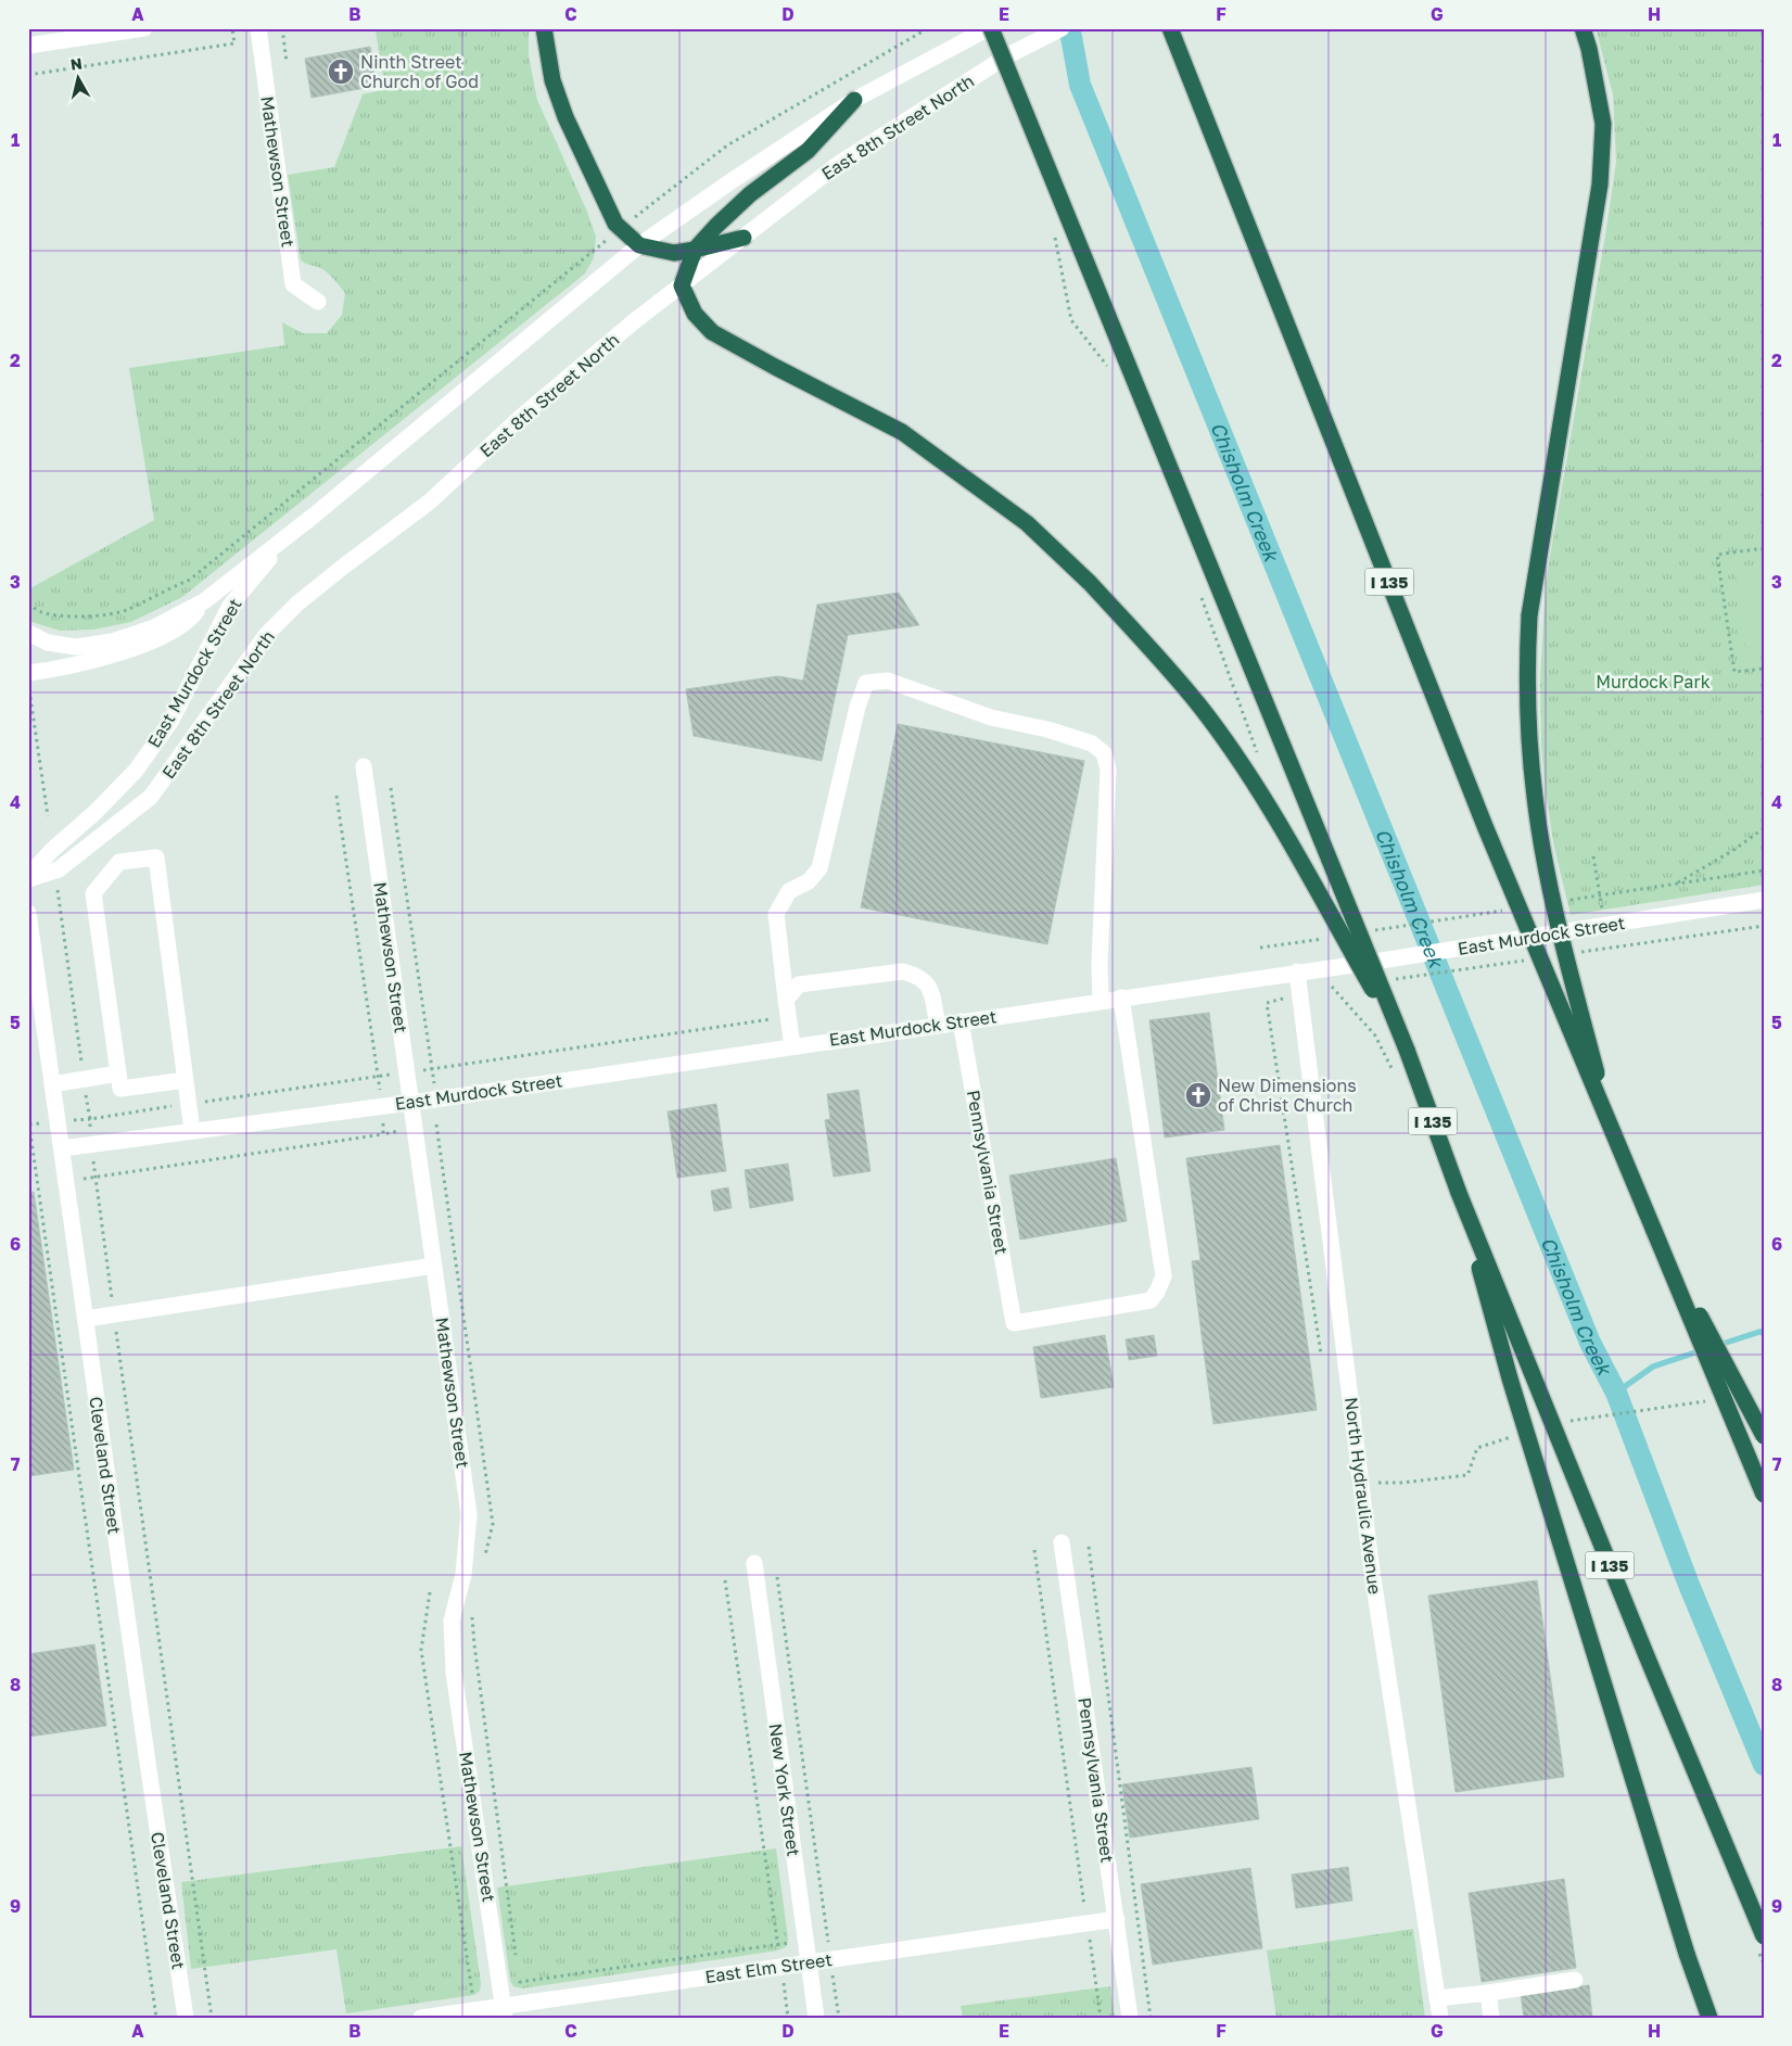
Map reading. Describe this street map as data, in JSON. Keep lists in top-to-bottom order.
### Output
{
  "streets": {
    "highway": ["I 135"],
    "street": [
      "East 8th Street North",
      "Mathewson Street",
      "East Murdock Street",
      "Pennsylvania Street",
      "Cleveland Street",
      "North Hydraulic Avenue",
      "New York Street",
      "East Elm Street"
    ]
  },
  "crossings": [
    ["East 8th Street North", "I 135"],
    ["East 8th Street North", "East Murdock Street"],
    ["Mathewson Street", "East Murdock Street"],
    ["Mathewson Street", "East Elm Street"],
    ["East Murdock Street", "Pennsylvania Street"],
    ["East Murdock Street", "Cleveland Street"],
    ["East Murdock Street", "North Hydraulic Avenue"],
    ["Pennsylvania Street", "East Elm Street"],
    ["New York Street", "East Elm Street"]
  ],
  "water": ["Chisholm Creek"],
  "parks": ["Murdock Park"],
  "places": {
    "church": ["Ninth Street Church of God", "New Dimensions of Christ Church"]
  },
  "north": "top",
  "grid": {
    "columns": [
      "A",
      "B",
      "C",
      "D",
      "E",
      "F",
      "G",
      "H"
    ],
    "rows": [
      "1",
      "2",
      "3",
      "4",
      "5",
      "6",
      "7",
      "8",
      "9"
    ]
  }
}
